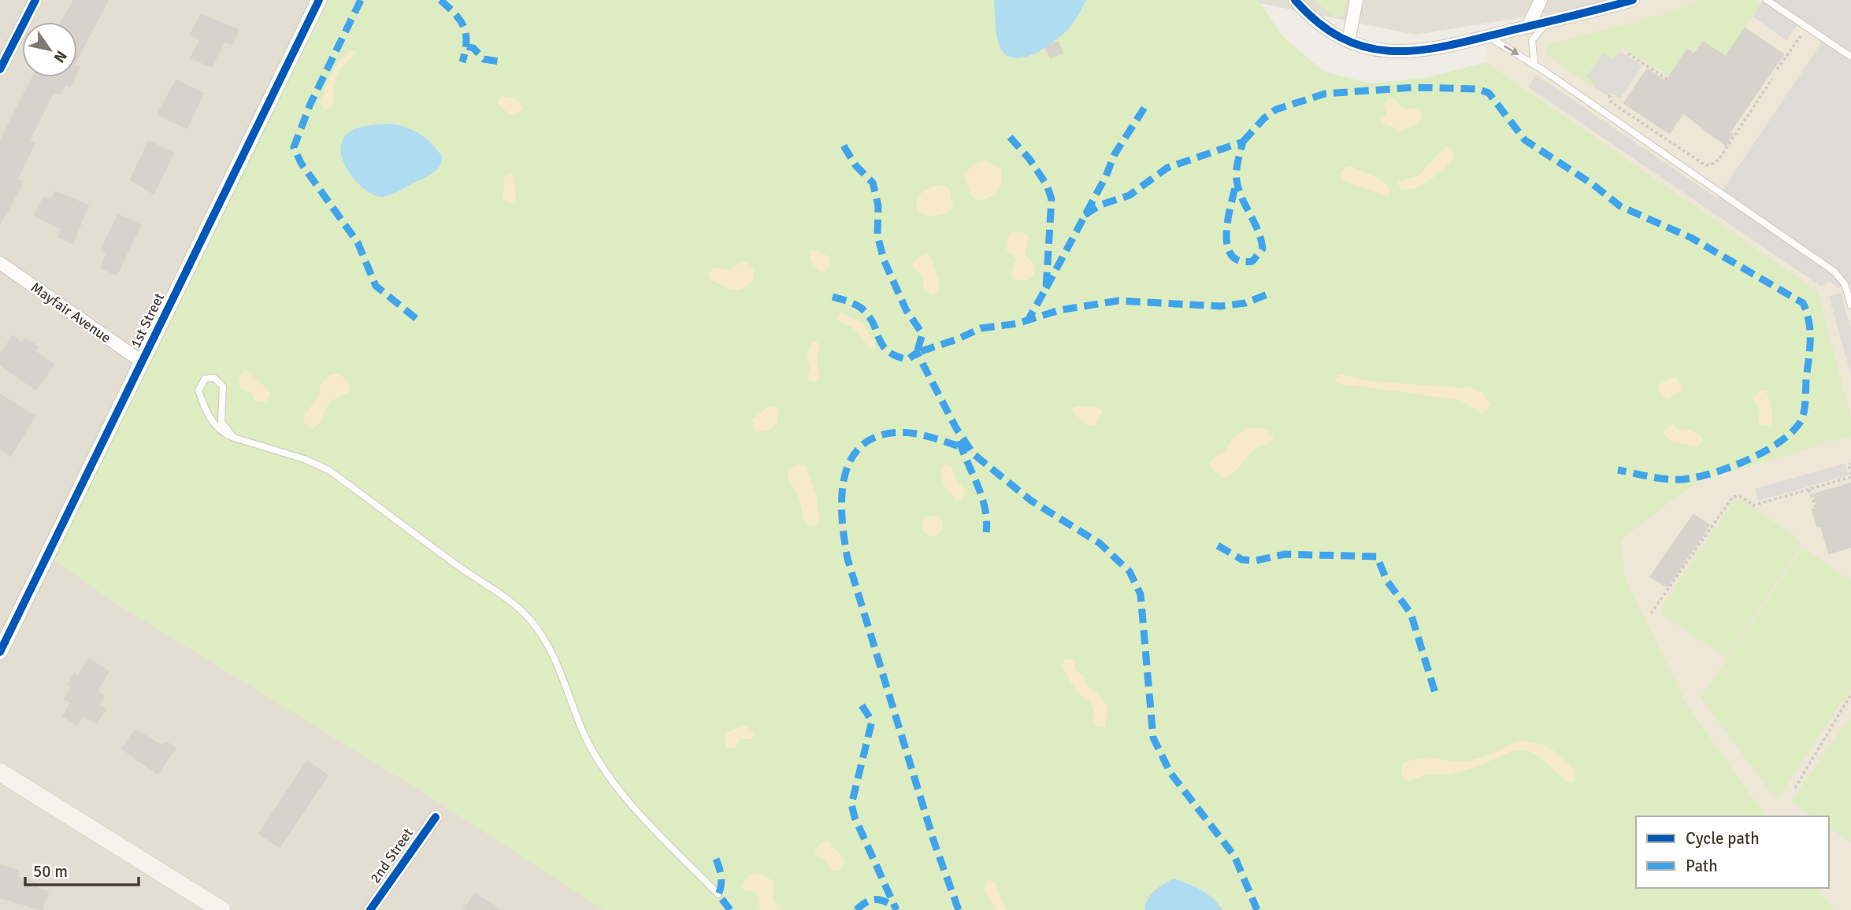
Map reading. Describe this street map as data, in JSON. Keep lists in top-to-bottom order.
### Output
{
  "streets": {
    "street": ["Mayfair Avenue", "1st Street", "2nd Street"]
  },
  "crossings": [
    ["Mayfair Avenue", "1st Street"]
  ],
  "legend": ["Cycle path", "Path"],
  "scale_bar": "50 m",
  "north": "bottom right"
}
